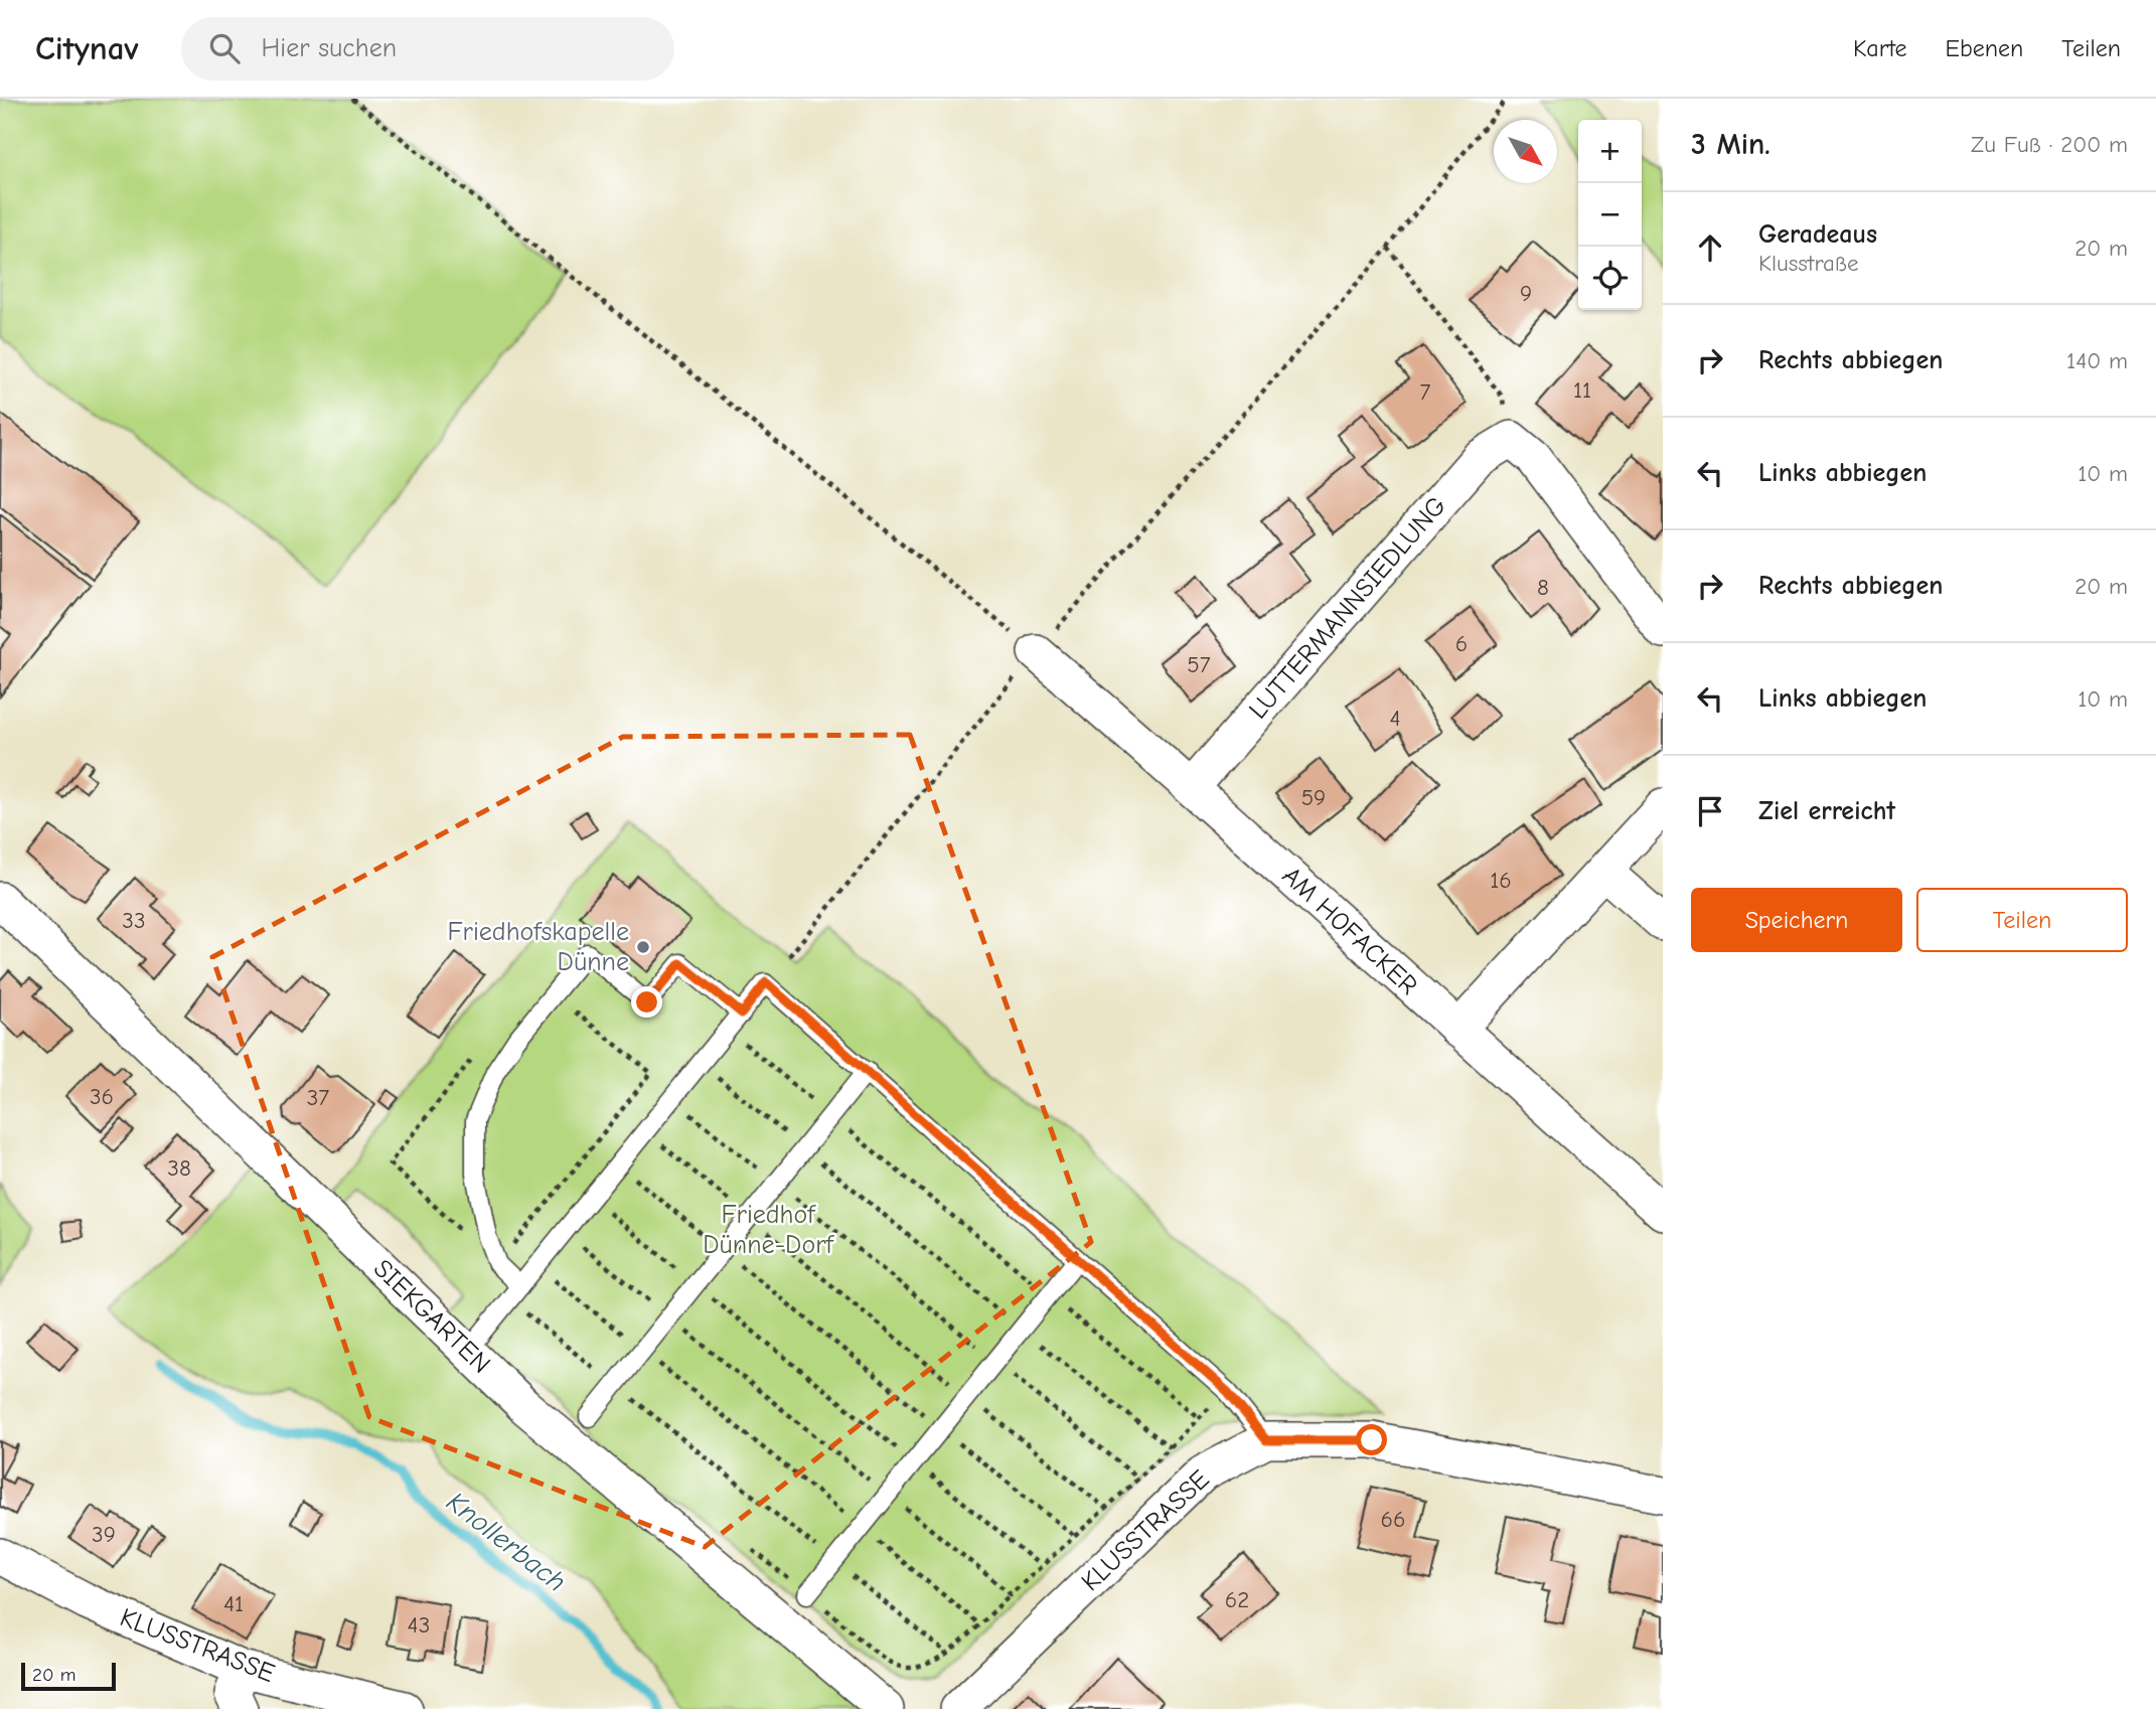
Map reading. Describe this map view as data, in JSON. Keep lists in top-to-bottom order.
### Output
{
  "streets": {
    "street": [
      "LUTTERMANNSIEDLUNG",
      "AM HOFACKER",
      "SIEKGARTEN",
      "KLUSSTRASSE"
    ]
  },
  "crossings": [
    ["LUTTERMANNSIEDLUNG", "AM HOFACKER"]
  ],
  "water": ["Knollerbach"],
  "parks": ["Friedhof Dünne-Dorf"],
  "places": ["Friedhofskapelle Dünne"],
  "house_numbers": [
    "9",
    "11",
    "7",
    "8",
    "6",
    "57",
    "4",
    "59",
    "16",
    "33",
    "36",
    "37",
    "38",
    "66",
    "39",
    "62",
    "41",
    "43"
  ],
  "scale_bar": "20 m",
  "north": "bottom right",
  "page": {
    "header": "Citynav",
    "search": "Hier suchen",
    "nav": ["Karte", "Ebenen", "Teilen"],
    "heading": ["3 Min.", "Zu Fuß · 200 m"],
    "map_buttons": ["+", "−"],
    "list": [
      ["Geradeaus", "Klusstraße", "20 m"],
      ["Rechts abbiegen", "140 m"],
      ["Links abbiegen", "10 m"],
      ["Rechts abbiegen", "20 m"],
      ["Links abbiegen", "10 m"],
      "Ziel erreicht"
    ],
    "buttons": ["Speichern", "Teilen"],
    "scale": "20 m"
  }
}
